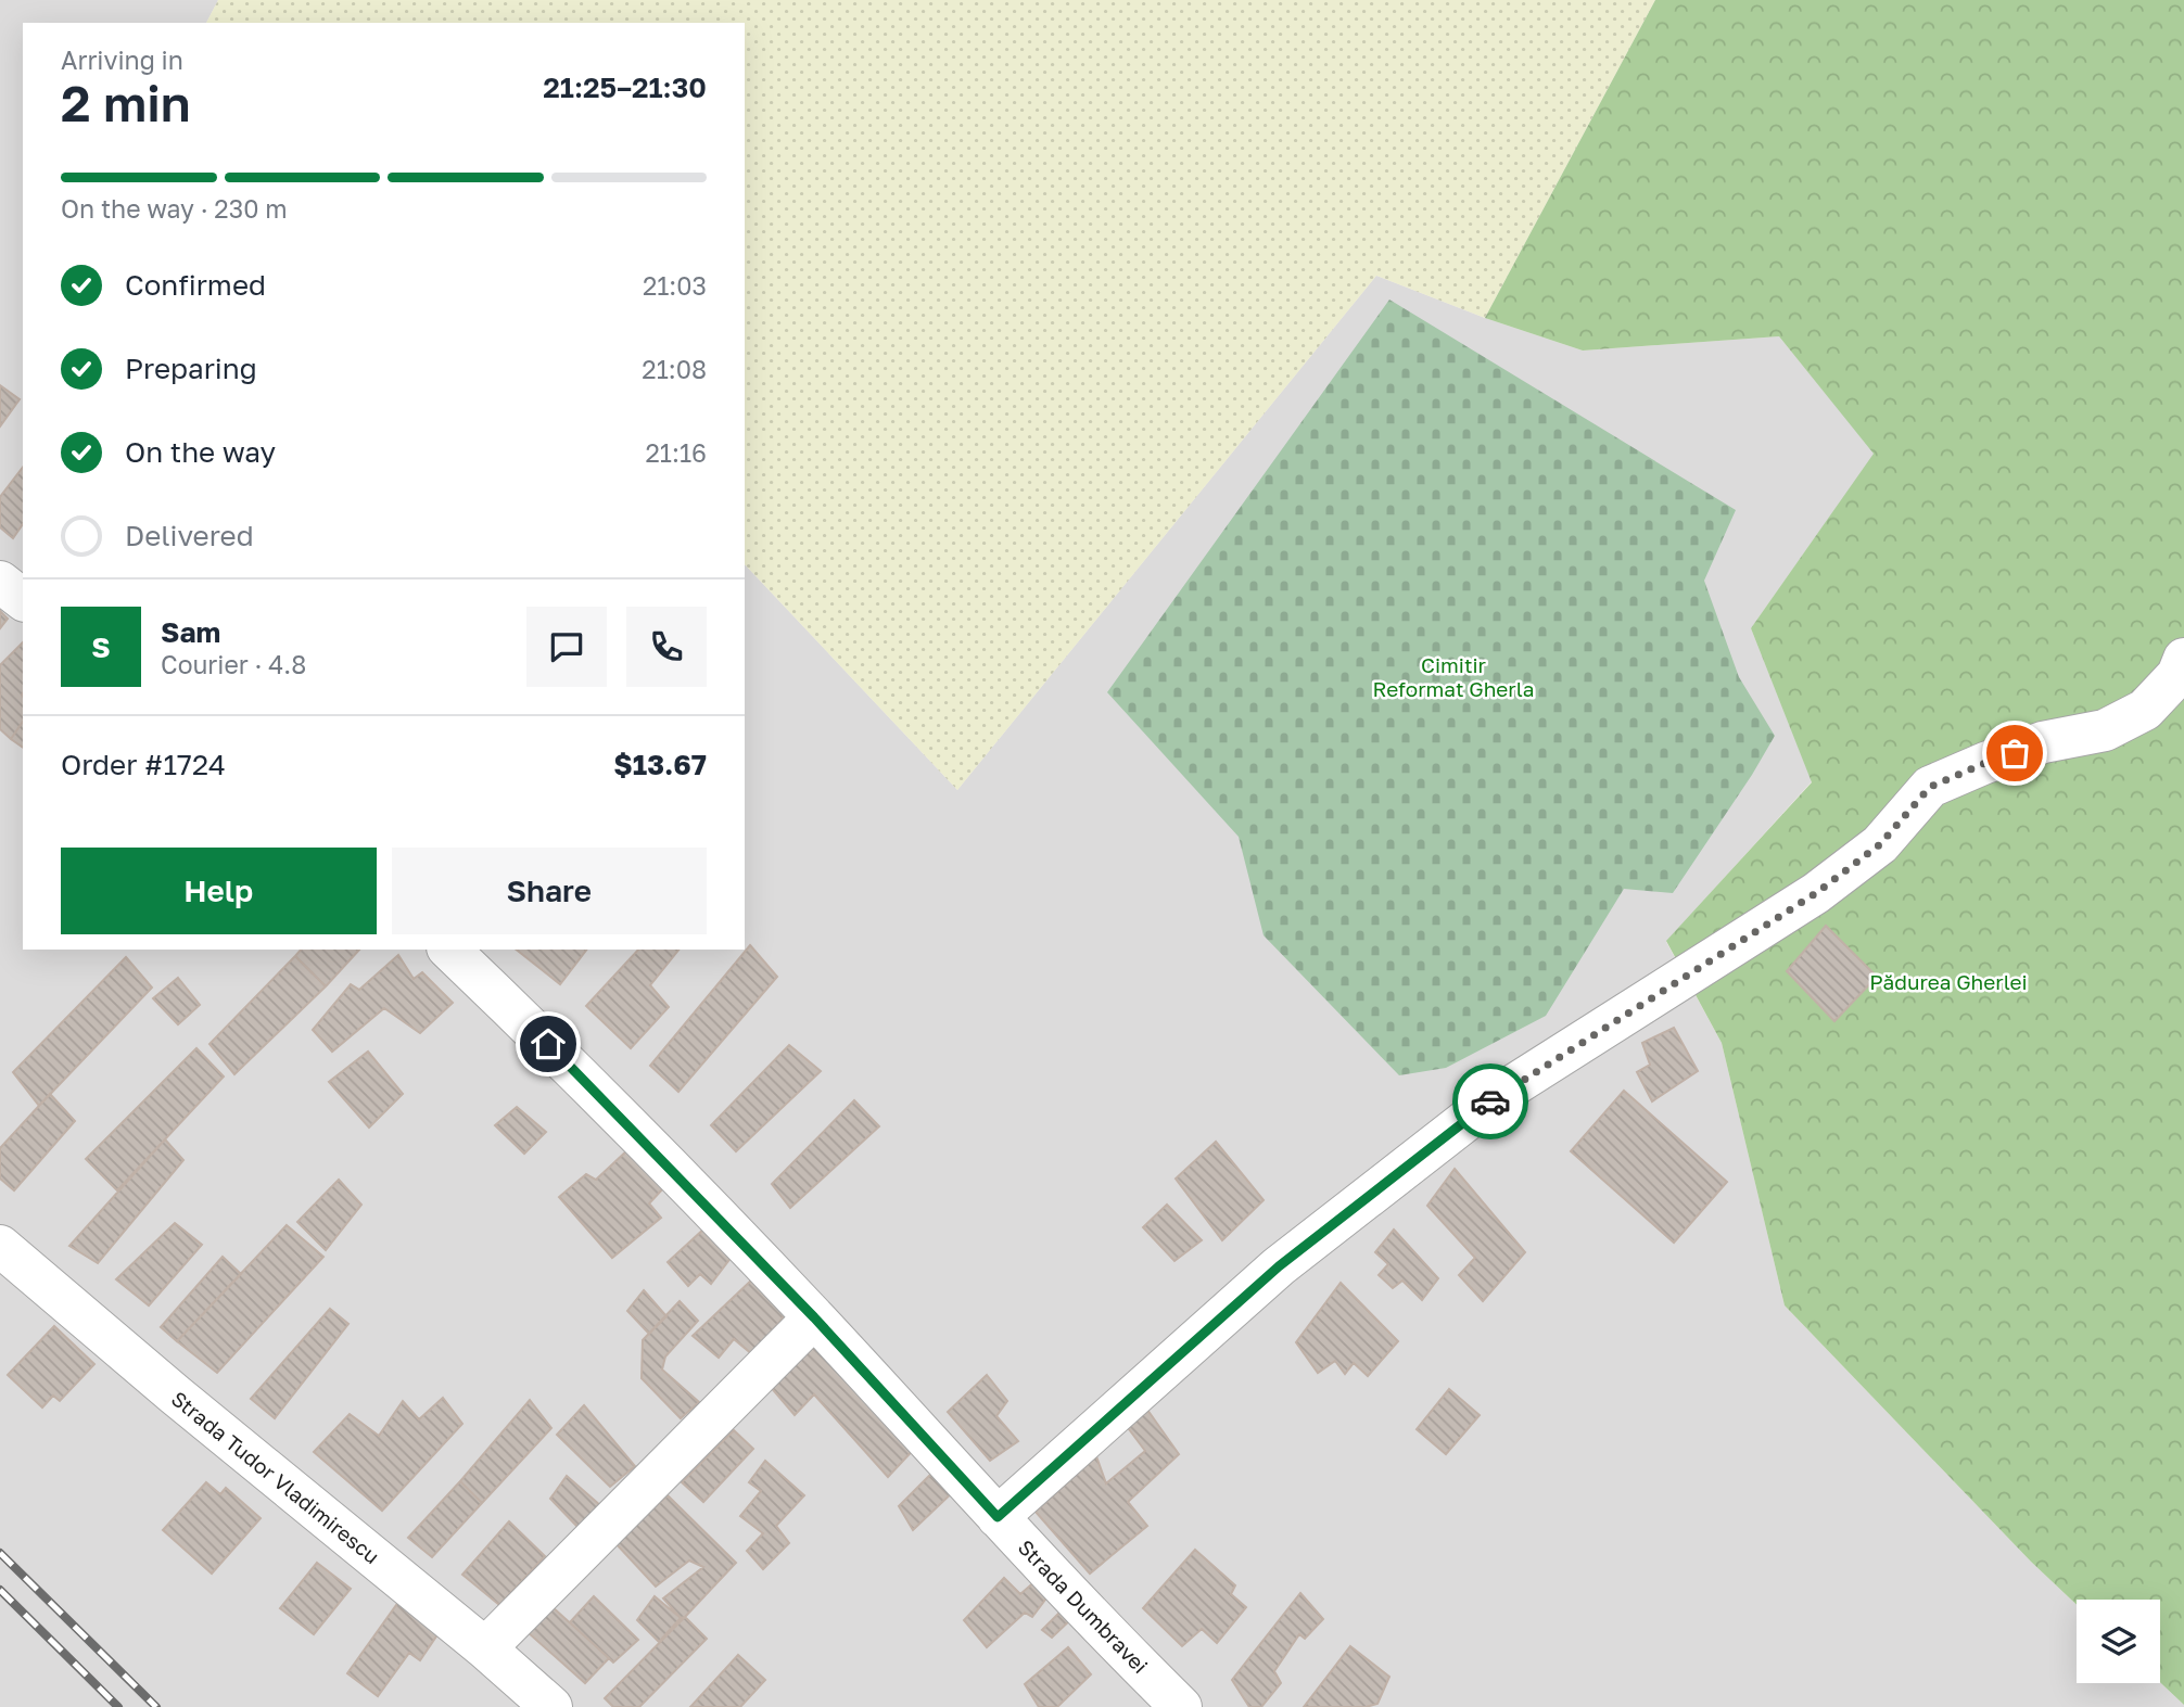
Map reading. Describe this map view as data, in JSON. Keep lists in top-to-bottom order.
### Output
{
  "streets": {
    "street": ["Strada Tudor Vladimirescu", "Strada Dumbravei"]
  },
  "parks": ["Cimitir Reformat Gherla", "Pădurea Gherlei"],
  "page": {
    "heading": ["2 min", "Arriving in", "21:25–21:30"],
    "panel": [
      "Sam",
      "Courier · 4.8",
      "Order #1724",
      "$13.67"
    ],
    "bar": "On the way · 230 m",
    "list": [
      ["Confirmed", "21:03"],
      ["Preparing", "21:08"],
      ["On the way", "21:16"],
      "Delivered"
    ],
    "round": "S",
    "buttons": ["Help", "Share"]
  }
}
